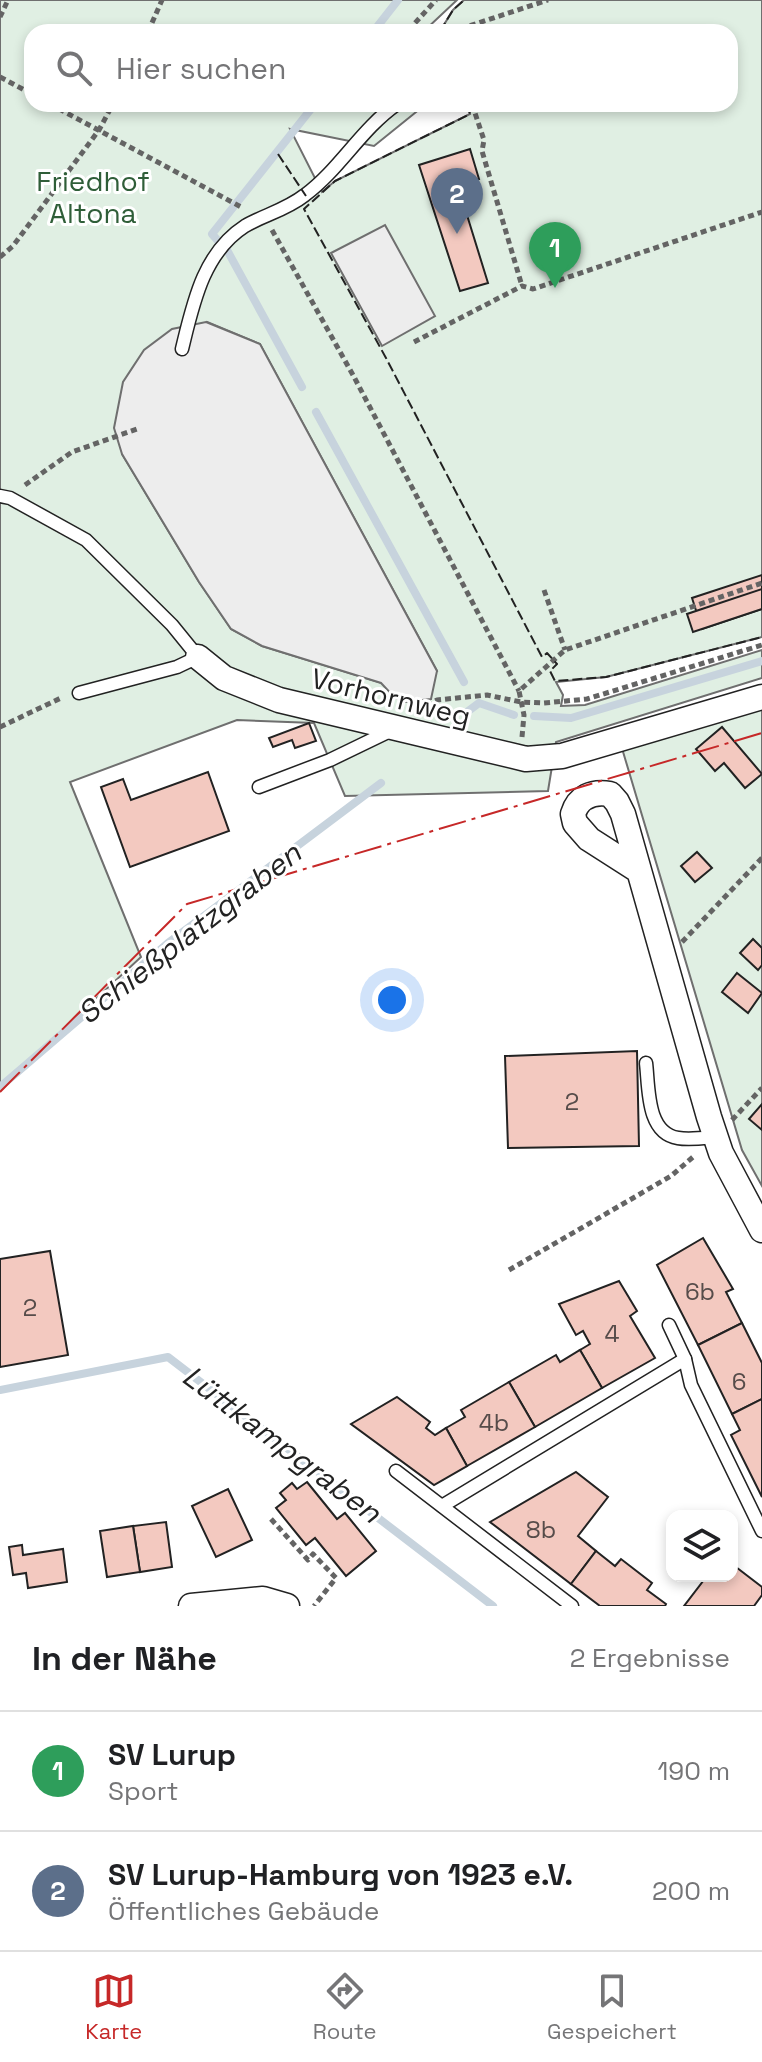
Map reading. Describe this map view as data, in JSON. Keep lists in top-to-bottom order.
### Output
{
  "streets": {
    "street": ["Vorhornweg"]
  },
  "water": ["Schießplatzgraben", "Lüttkampgraben"],
  "parks": ["Friedhof Altona"],
  "house_numbers": [
    "2",
    "6b",
    "2",
    "4",
    "6",
    "4b",
    "8b"
  ],
  "page": {
    "search": "Hier suchen",
    "pins": ["2", "1"],
    "heading": ["In der Nähe", "2 Ergebnisse"],
    "list": [
      {
        "mark": "1",
        "name": "SV Lurup",
        "note": "Sport",
        "value": "190 m"
      },
      {
        "mark": "2",
        "name": "SV Lurup-Hamburg von 1923 e.V.",
        "note": "Öffentliches Gebäude",
        "value": "200 m"
      }
    ],
    "nav": ["Karte", "Route", "Gespeichert"]
  }
}
